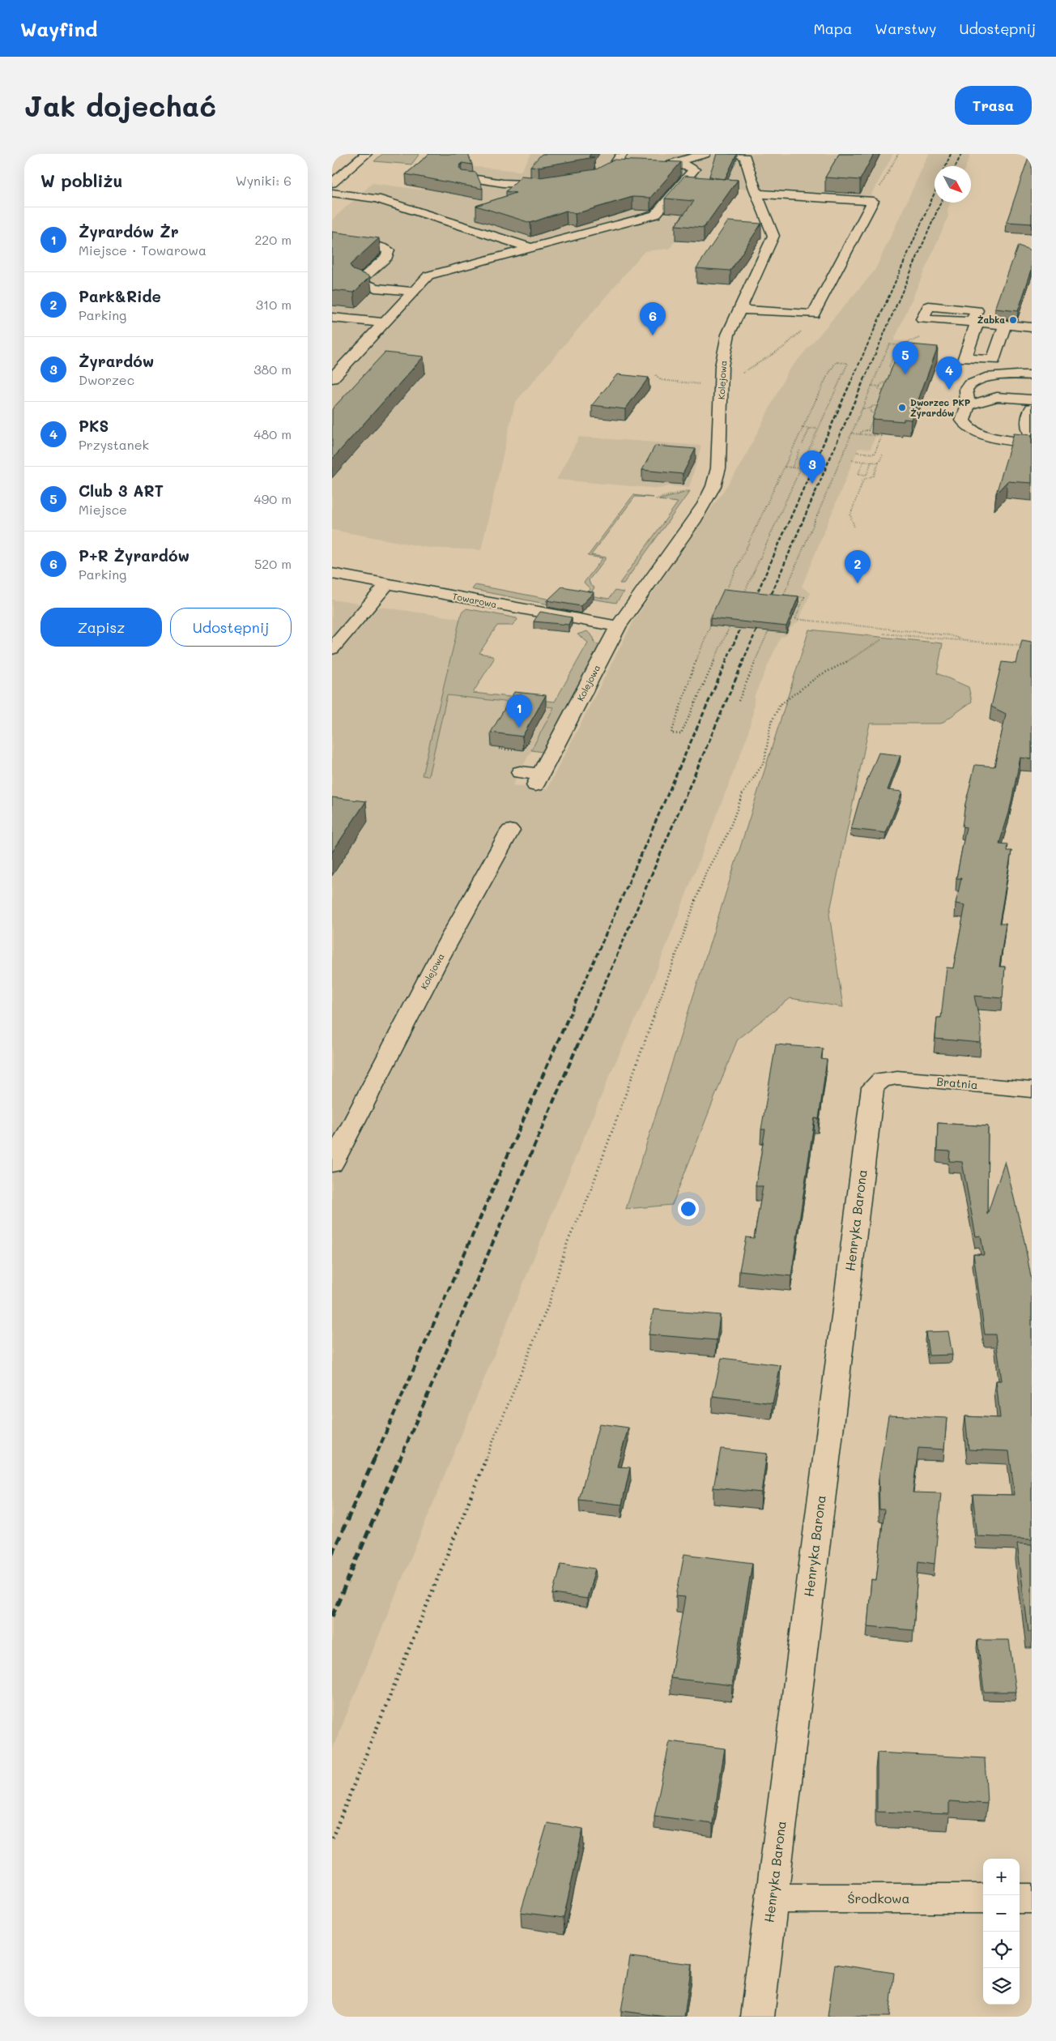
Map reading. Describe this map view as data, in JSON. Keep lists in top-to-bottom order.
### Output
{
  "streets": {
    "street": [
      "Kolejowa",
      "Towarowa",
      "Bratnia",
      "Henryka Barona",
      "Środkowa"
    ]
  },
  "crossings": [
    ["Kolejowa", "Towarowa"],
    ["Bratnia", "Henryka Barona"],
    ["Henryka Barona", "Środkowa"]
  ],
  "places": ["Żabka", "Dworzec PKP Żyrardów"],
  "north": "bottom right",
  "page": {
    "header": "Wayfind",
    "nav": ["Mapa", "Warstwy", "Udostępnij"],
    "buttons": [
      "Trasa",
      ["Zapisz", "Udostępnij"]
    ],
    "title": "Jak dojechać",
    "heading": ["W pobliżu", "Wyniki: 6"],
    "list": [
      {
        "mark": "1",
        "name": "Żyrardów Żr",
        "note": "Miejsce · Towarowa",
        "value": "220 m"
      },
      {
        "mark": "2",
        "name": "Park&Ride",
        "note": "Parking",
        "value": "310 m"
      },
      {
        "mark": "3",
        "name": "Żyrardów",
        "note": "Dworzec",
        "value": "380 m"
      },
      {
        "mark": "4",
        "name": "PKS",
        "note": "Przystanek",
        "value": "480 m"
      },
      {
        "mark": "5",
        "name": "Club 3 ART",
        "note": "Miejsce",
        "value": "490 m"
      },
      {
        "mark": "6",
        "name": "P+R Żyrardów",
        "note": "Parking",
        "value": "520 m"
      }
    ],
    "pins": [
      "6",
      "5",
      "4",
      "3",
      "2",
      "1"
    ],
    "map_buttons": ["+", "−"]
  }
}
